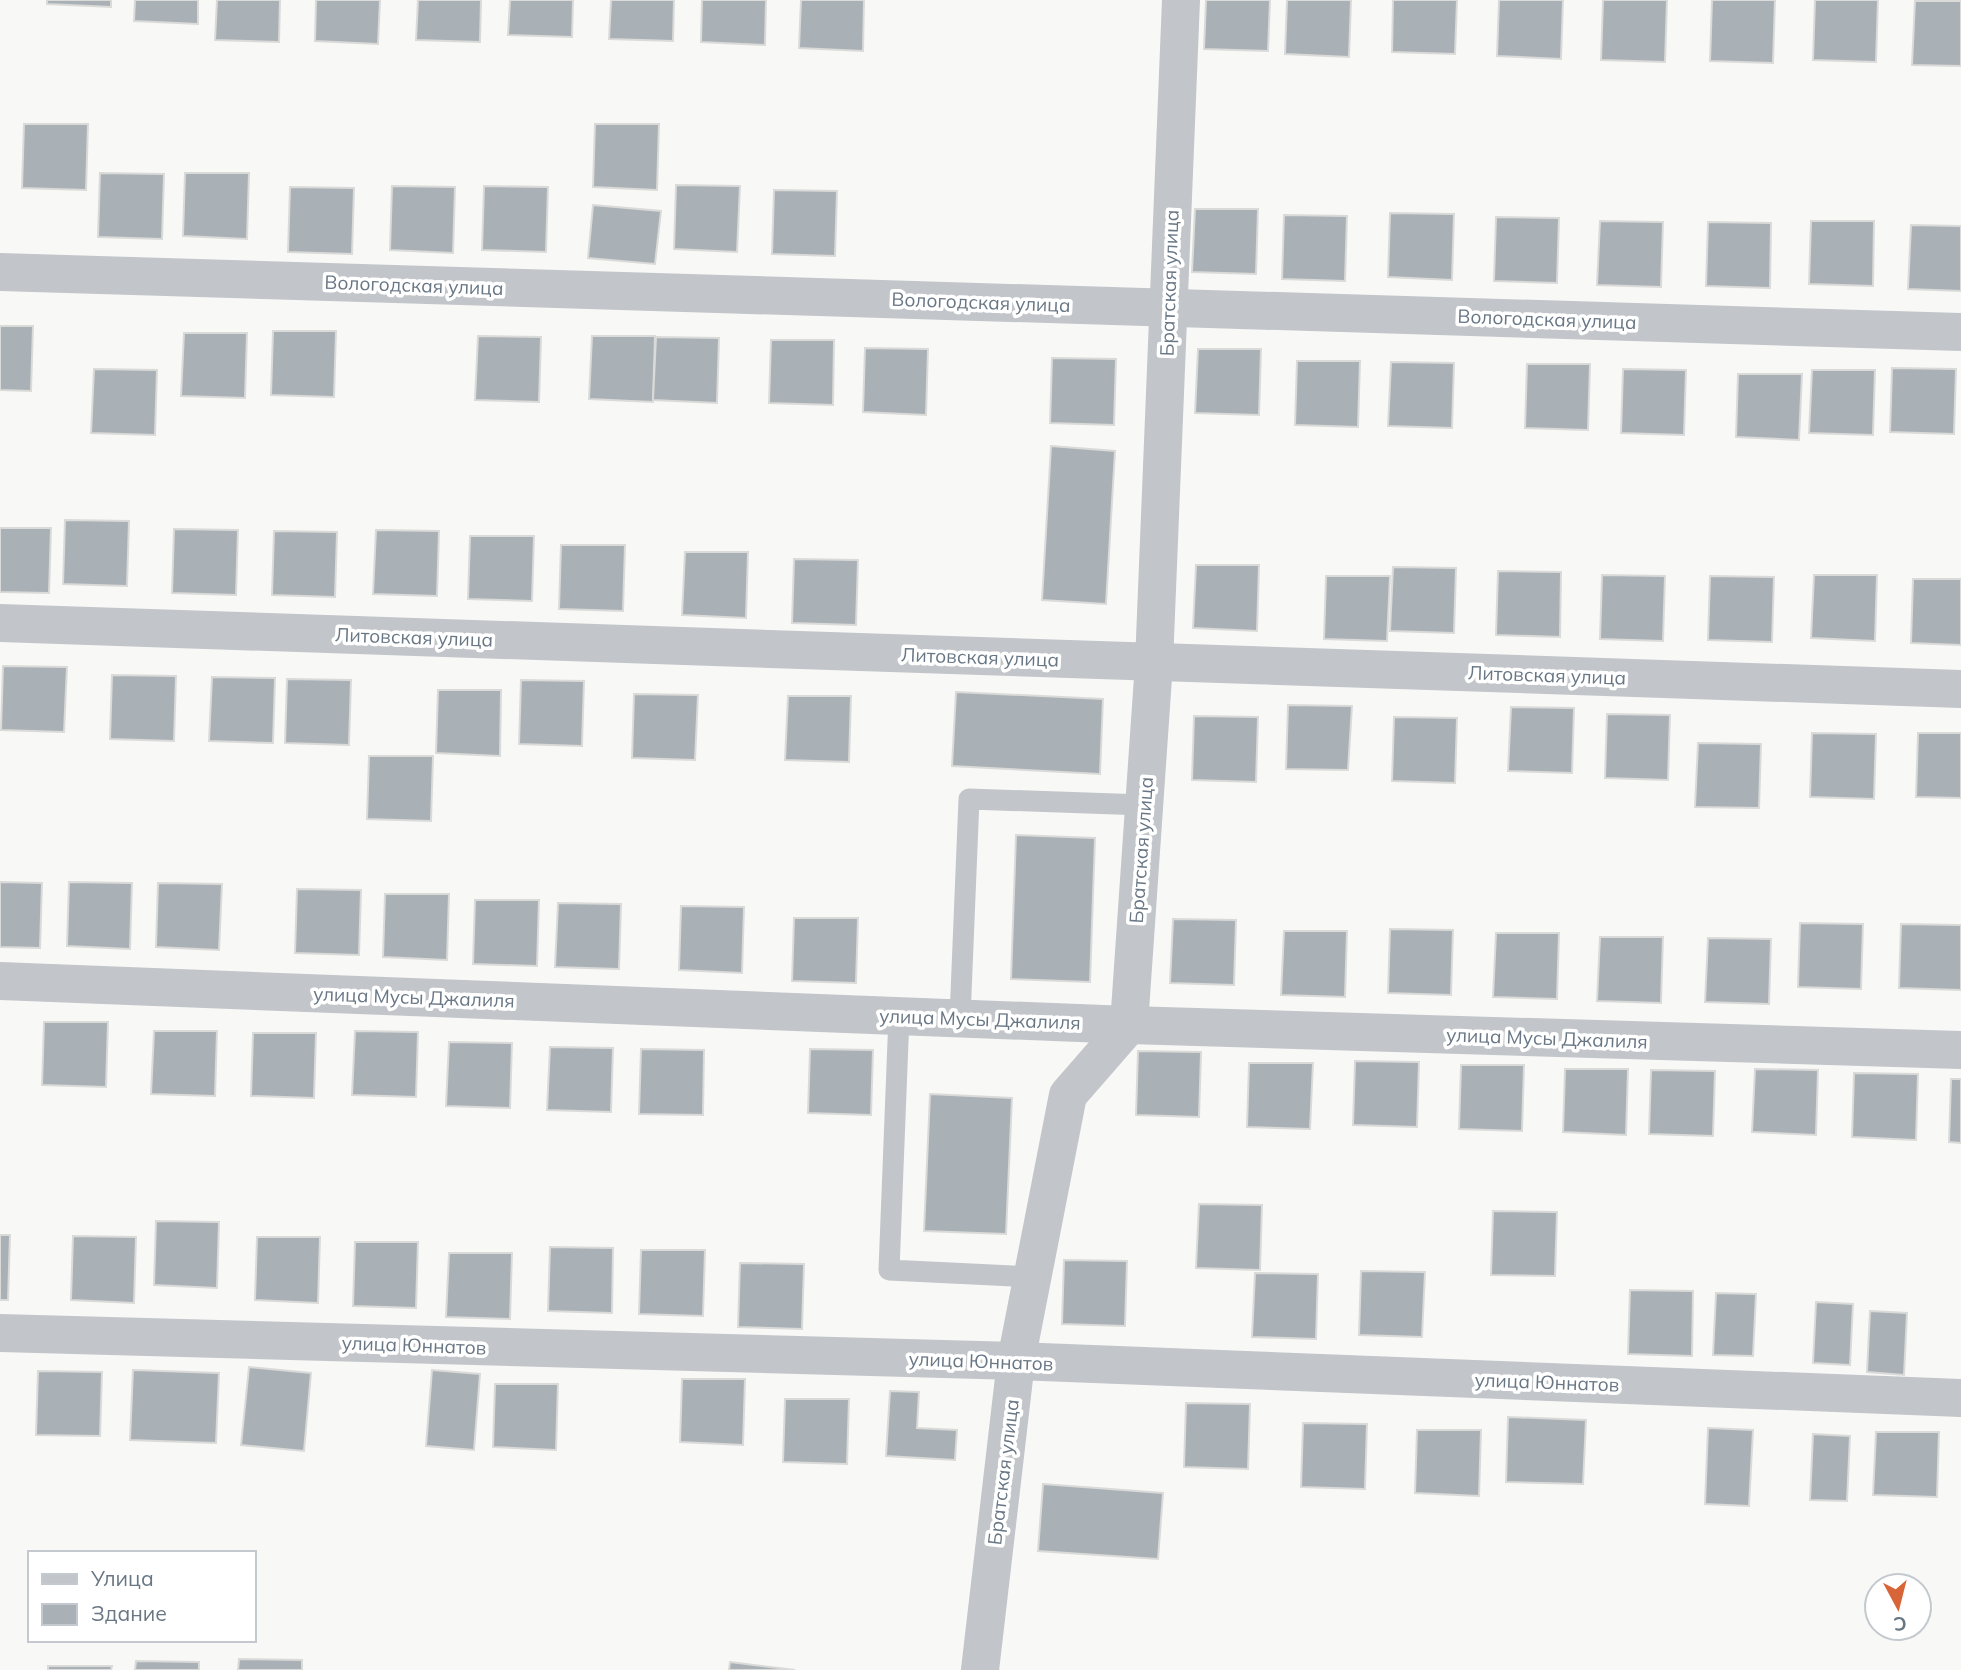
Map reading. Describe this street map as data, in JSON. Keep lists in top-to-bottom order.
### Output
{
  "streets": {
    "street": [
      "Братская улица",
      "Вологодская улица",
      "Литовская улица",
      "улица Мусы Джалиля",
      "улица Юннатов"
    ]
  },
  "crossings": [
    ["Братская улица", "Вологодская улица"],
    ["Братская улица", "Литовская улица"],
    ["Братская улица", "улица Мусы Джалиля"],
    ["Братская улица", "улица Юннатов"]
  ],
  "legend": ["Улица", "Здание"],
  "north": "bottom"
}
